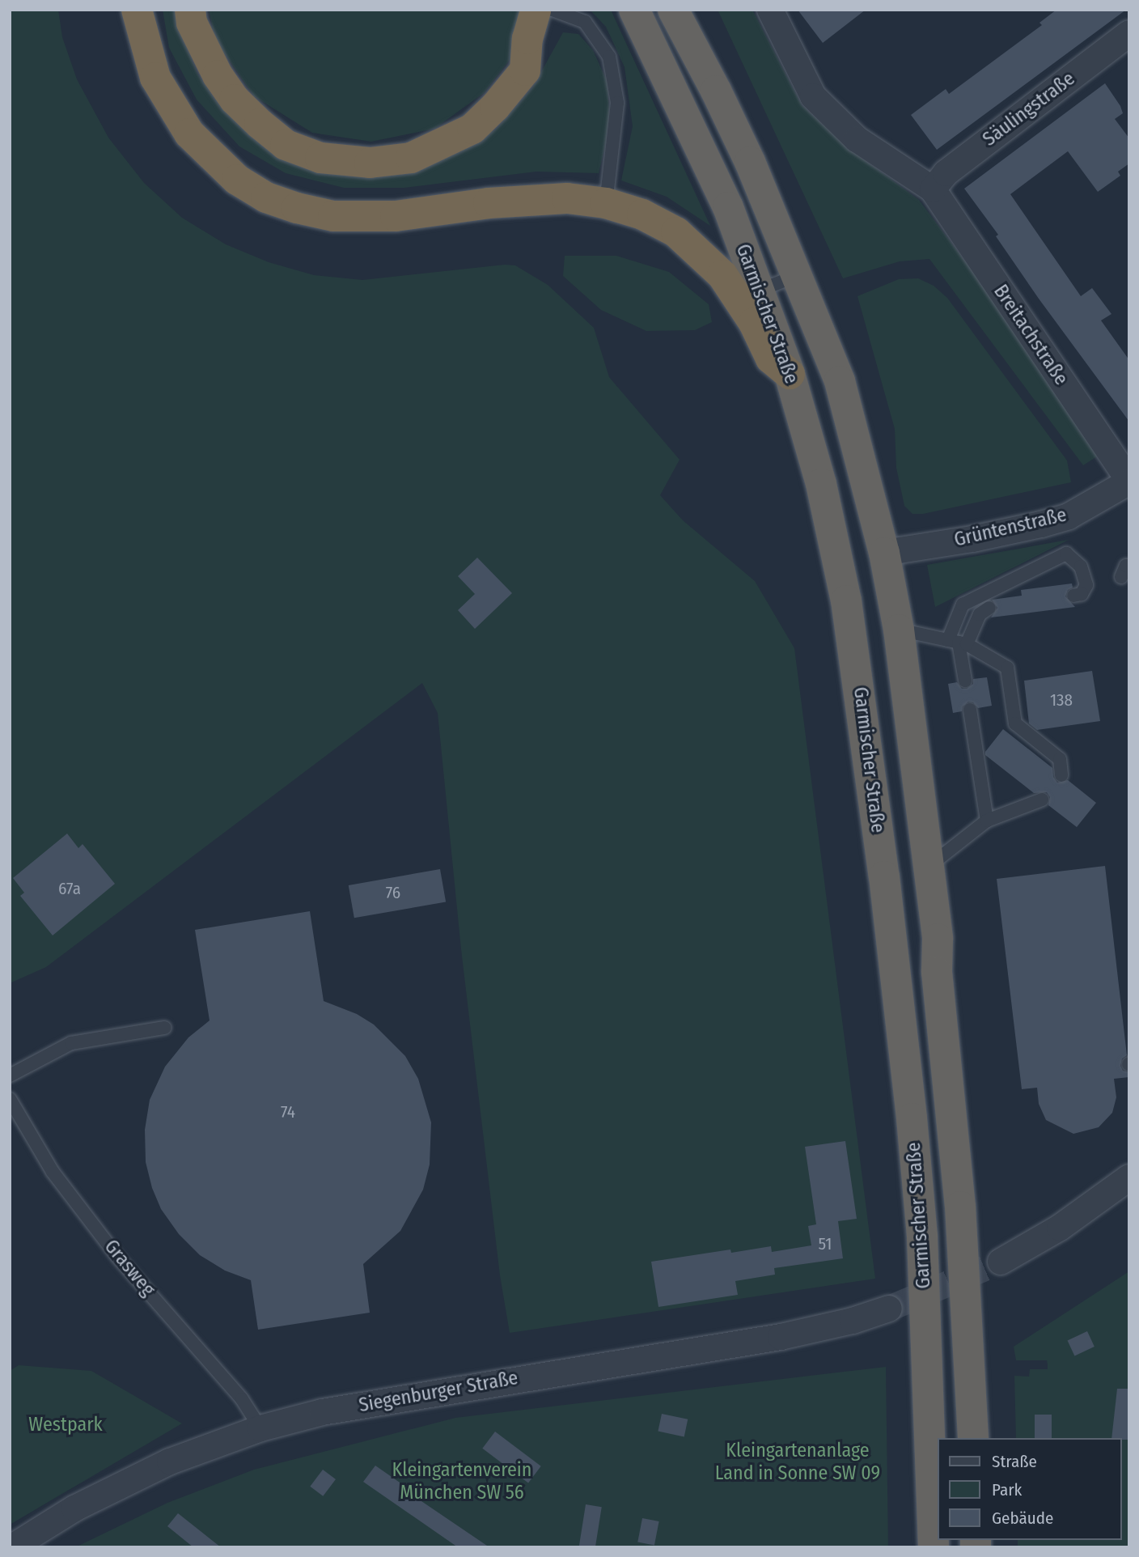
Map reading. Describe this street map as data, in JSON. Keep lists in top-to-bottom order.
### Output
{
  "streets": {
    "highway": ["Garmischer Straße"],
    "street": [
      "Säulingstraße",
      "Breitachstraße",
      "Grüntenstraße",
      "Siegenburger Straße"
    ],
    "lane": ["Grasweg"]
  },
  "crossings": [
    ["Säulingstraße", "Breitachstraße"],
    ["Garmischer Straße", "Grüntenstraße"],
    ["Breitachstraße", "Grüntenstraße"],
    ["Grasweg", "Siegenburger Straße"]
  ],
  "parks": ["Westpark", "Kleingartenanlage Land in Sonne SW 09", "Kleingartenverein München SW 56"],
  "house_numbers": [
    "138",
    "67a",
    "76",
    "74",
    "51"
  ],
  "legend": ["Straße", "Park", "Gebäude"]
}
